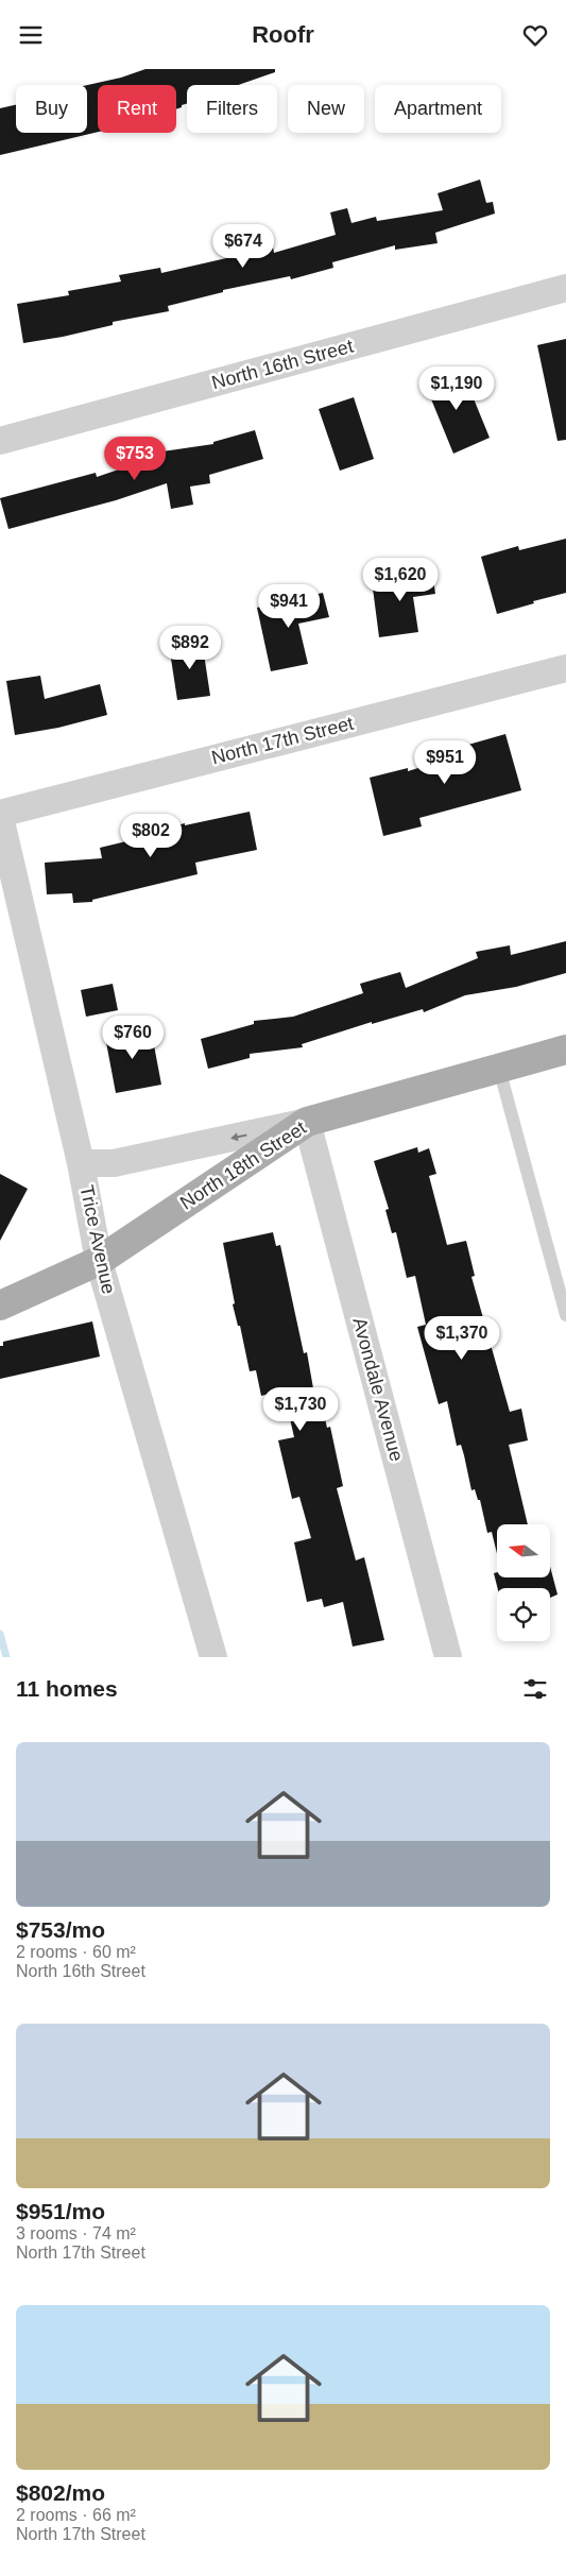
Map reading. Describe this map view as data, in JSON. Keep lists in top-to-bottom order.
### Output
{
  "streets": {
    "main road": ["North 18th Street"],
    "street": [
      "North 16th Street",
      "North 17th Street",
      "Trice Avenue",
      "Avondale Avenue"
    ]
  },
  "crossings": [
    ["North 17th Street", "Trice Avenue"],
    ["North 18th Street", "Trice Avenue"],
    ["North 18th Street", "Avondale Avenue"]
  ],
  "north": "left",
  "page": {
    "header": "Roofr",
    "chip": [
      "Buy",
      "Rent",
      "Filters",
      "New",
      "Apartment"
    ],
    "price": [
      "$674",
      "$1,190",
      "$753",
      "$1,620",
      "$941",
      "$892",
      "$951",
      "$802",
      "$760",
      "$1,370",
      "$1,730"
    ],
    "heading": "11 homes",
    "list": [
      {
        "name": "$753/mo",
        "note": "2 rooms · 60 m² · North 16th Street"
      },
      {
        "name": "$951/mo",
        "note": "3 rooms · 74 m² · North 17th Street"
      },
      {
        "name": "$802/mo",
        "note": "2 rooms · 66 m² · North 17th Street"
      }
    ]
  }
}
